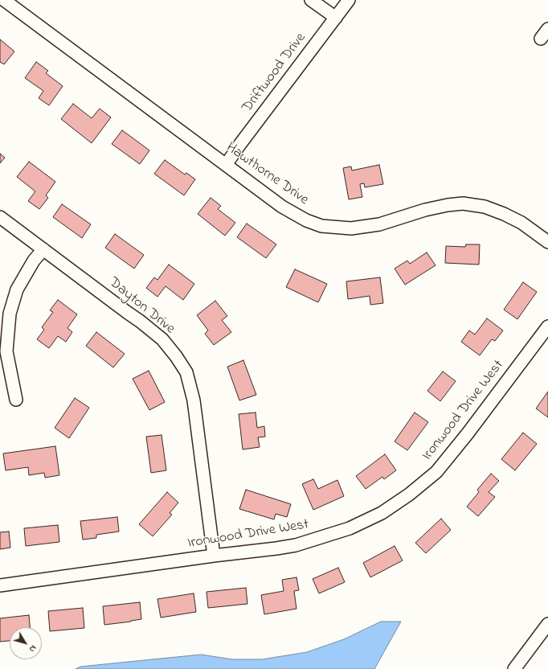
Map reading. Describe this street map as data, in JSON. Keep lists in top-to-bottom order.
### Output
{
  "streets": {
    "street": [
      "Driftwood Drive",
      "Hawthorne Drive",
      "Dayton Drive",
      "Ironwood Drive West"
    ]
  },
  "crossings": [
    ["Driftwood Drive", "Hawthorne Drive"],
    ["Dayton Drive", "Ironwood Drive West"]
  ],
  "north": "bottom right"
}
